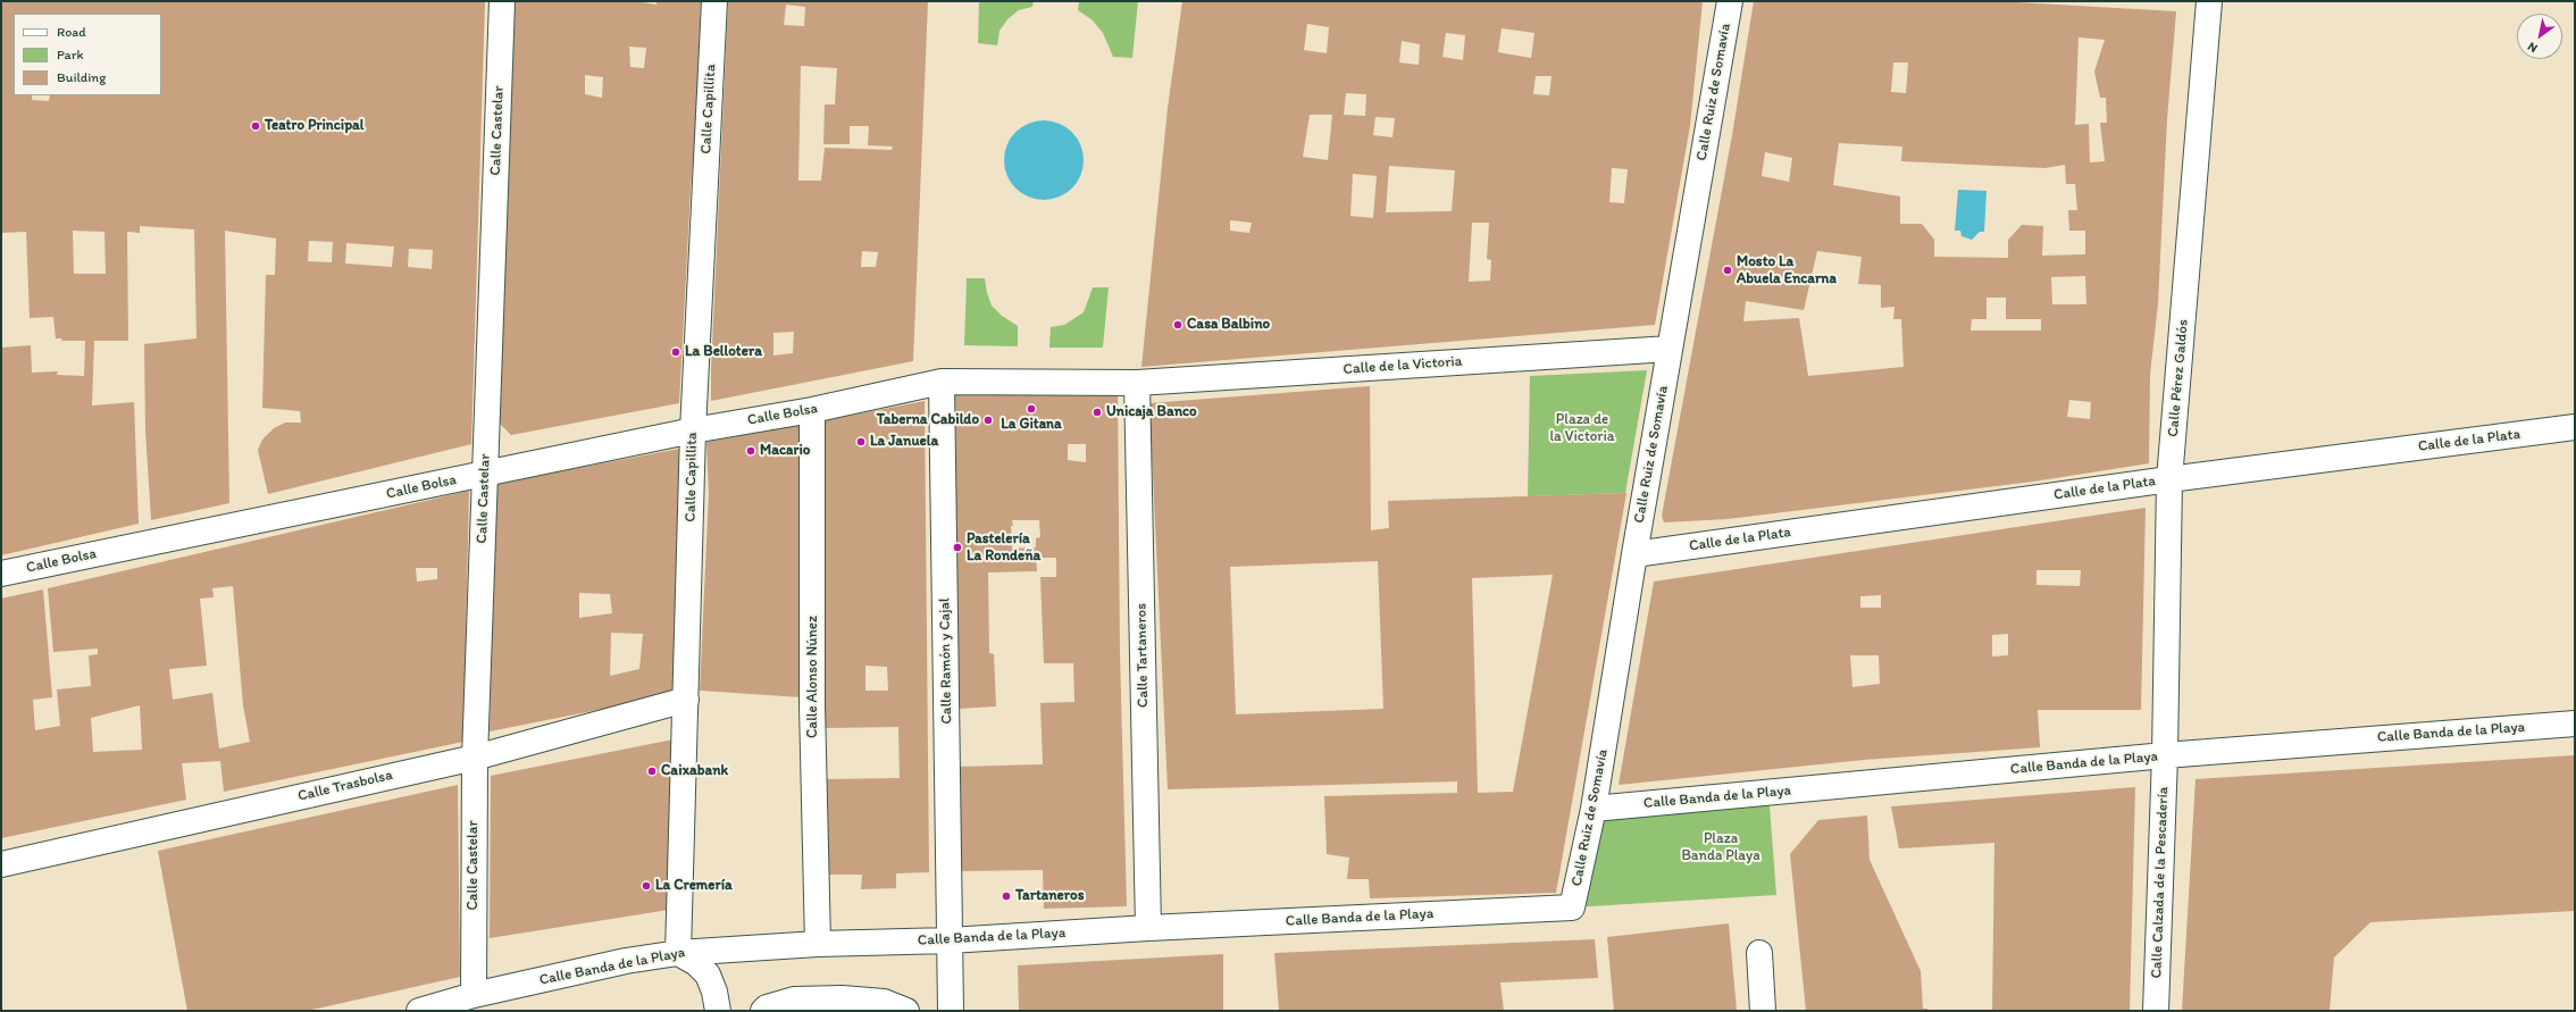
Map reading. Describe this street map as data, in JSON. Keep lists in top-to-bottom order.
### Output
{
  "streets": {
    "street": [
      "Calle Ruiz de Somavía",
      "Calle Capillita",
      "Calle Castelar",
      "Calle de la Victoria",
      "Calle Pérez Galdós",
      "Calle Bolsa",
      "Calle de la Plata",
      "Calle Tartaneros",
      "Calle Ramón y Cajal",
      "Calle Alonso Núnez",
      "Calle Banda de la Playa",
      "Calle Trasbolsa",
      "Calle Calzada de la Pescadería"
    ]
  },
  "crossings": [
    ["Calle Ruiz de Somavía", "Calle de la Victoria"],
    ["Calle Ruiz de Somavía", "Calle de la Plata"],
    ["Calle Ruiz de Somavía", "Calle Banda de la Playa"],
    ["Calle Capillita", "Calle Bolsa"],
    ["Calle Capillita", "Calle Banda de la Playa"],
    ["Calle Capillita", "Calle Trasbolsa"],
    ["Calle Castelar", "Calle Bolsa"],
    ["Calle Castelar", "Calle Banda de la Playa"],
    ["Calle Castelar", "Calle Trasbolsa"],
    ["Calle de la Victoria", "Calle Bolsa"],
    ["Calle de la Victoria", "Calle Tartaneros"],
    ["Calle de la Victoria", "Calle Ramón y Cajal"],
    ["Calle Pérez Galdós", "Calle de la Plata"],
    ["Calle Pérez Galdós", "Calle Banda de la Playa"],
    ["Calle Pérez Galdós", "Calle Calzada de la Pescadería"],
    ["Calle Bolsa", "Calle Ramón y Cajal"],
    ["Calle Bolsa", "Calle Alonso Núnez"],
    ["Calle Tartaneros", "Calle Banda de la Playa"],
    ["Calle Ramón y Cajal", "Calle Banda de la Playa"],
    ["Calle Alonso Núnez", "Calle Banda de la Playa"],
    ["Calle Banda de la Playa", "Calle Calzada de la Pescadería"]
  ],
  "parks": ["Plaza de la Victoria", "Plaza Banda Playa"],
  "places": [
    "Teatro Principal",
    "Mosto La Abuela Encarna",
    "Casa Balbino",
    "La Bellotera",
    "La Gitana",
    "Unicaja Banco",
    "Taberna Cabildo",
    "La Januela",
    "Macario",
    "Pastelería La Rondeña",
    "Caixabank",
    "La Cremería",
    "Tartaneros"
  ],
  "legend": ["Road", "Park", "Building"],
  "north": "bottom left"
}
